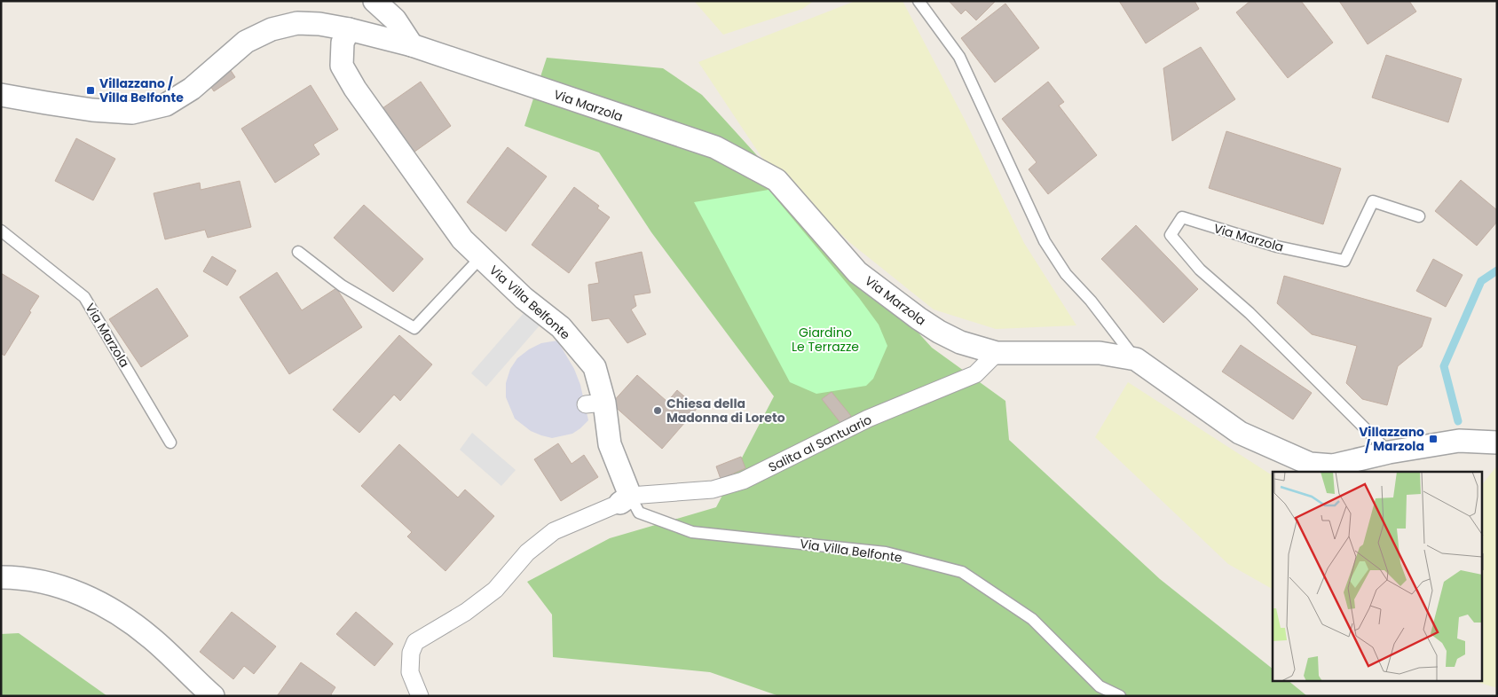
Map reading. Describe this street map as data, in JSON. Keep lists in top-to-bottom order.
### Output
{
  "streets": {
    "street": ["Via Marzola", "Via Villa Belfonte", "Salita al Santuario"]
  },
  "crossings": [
    ["Via Marzola", "Via Villa Belfonte"],
    ["Via Marzola", "Salita al Santuario"],
    ["Via Villa Belfonte", "Salita al Santuario"]
  ],
  "parks": ["Giardino Le Terrazze"],
  "places": {
    "transit": ["Villazzano / Villa Belfonte", "Villazzano / Marzola"],
    "other": ["Chiesa della Madonna di Loreto"]
  }
}
